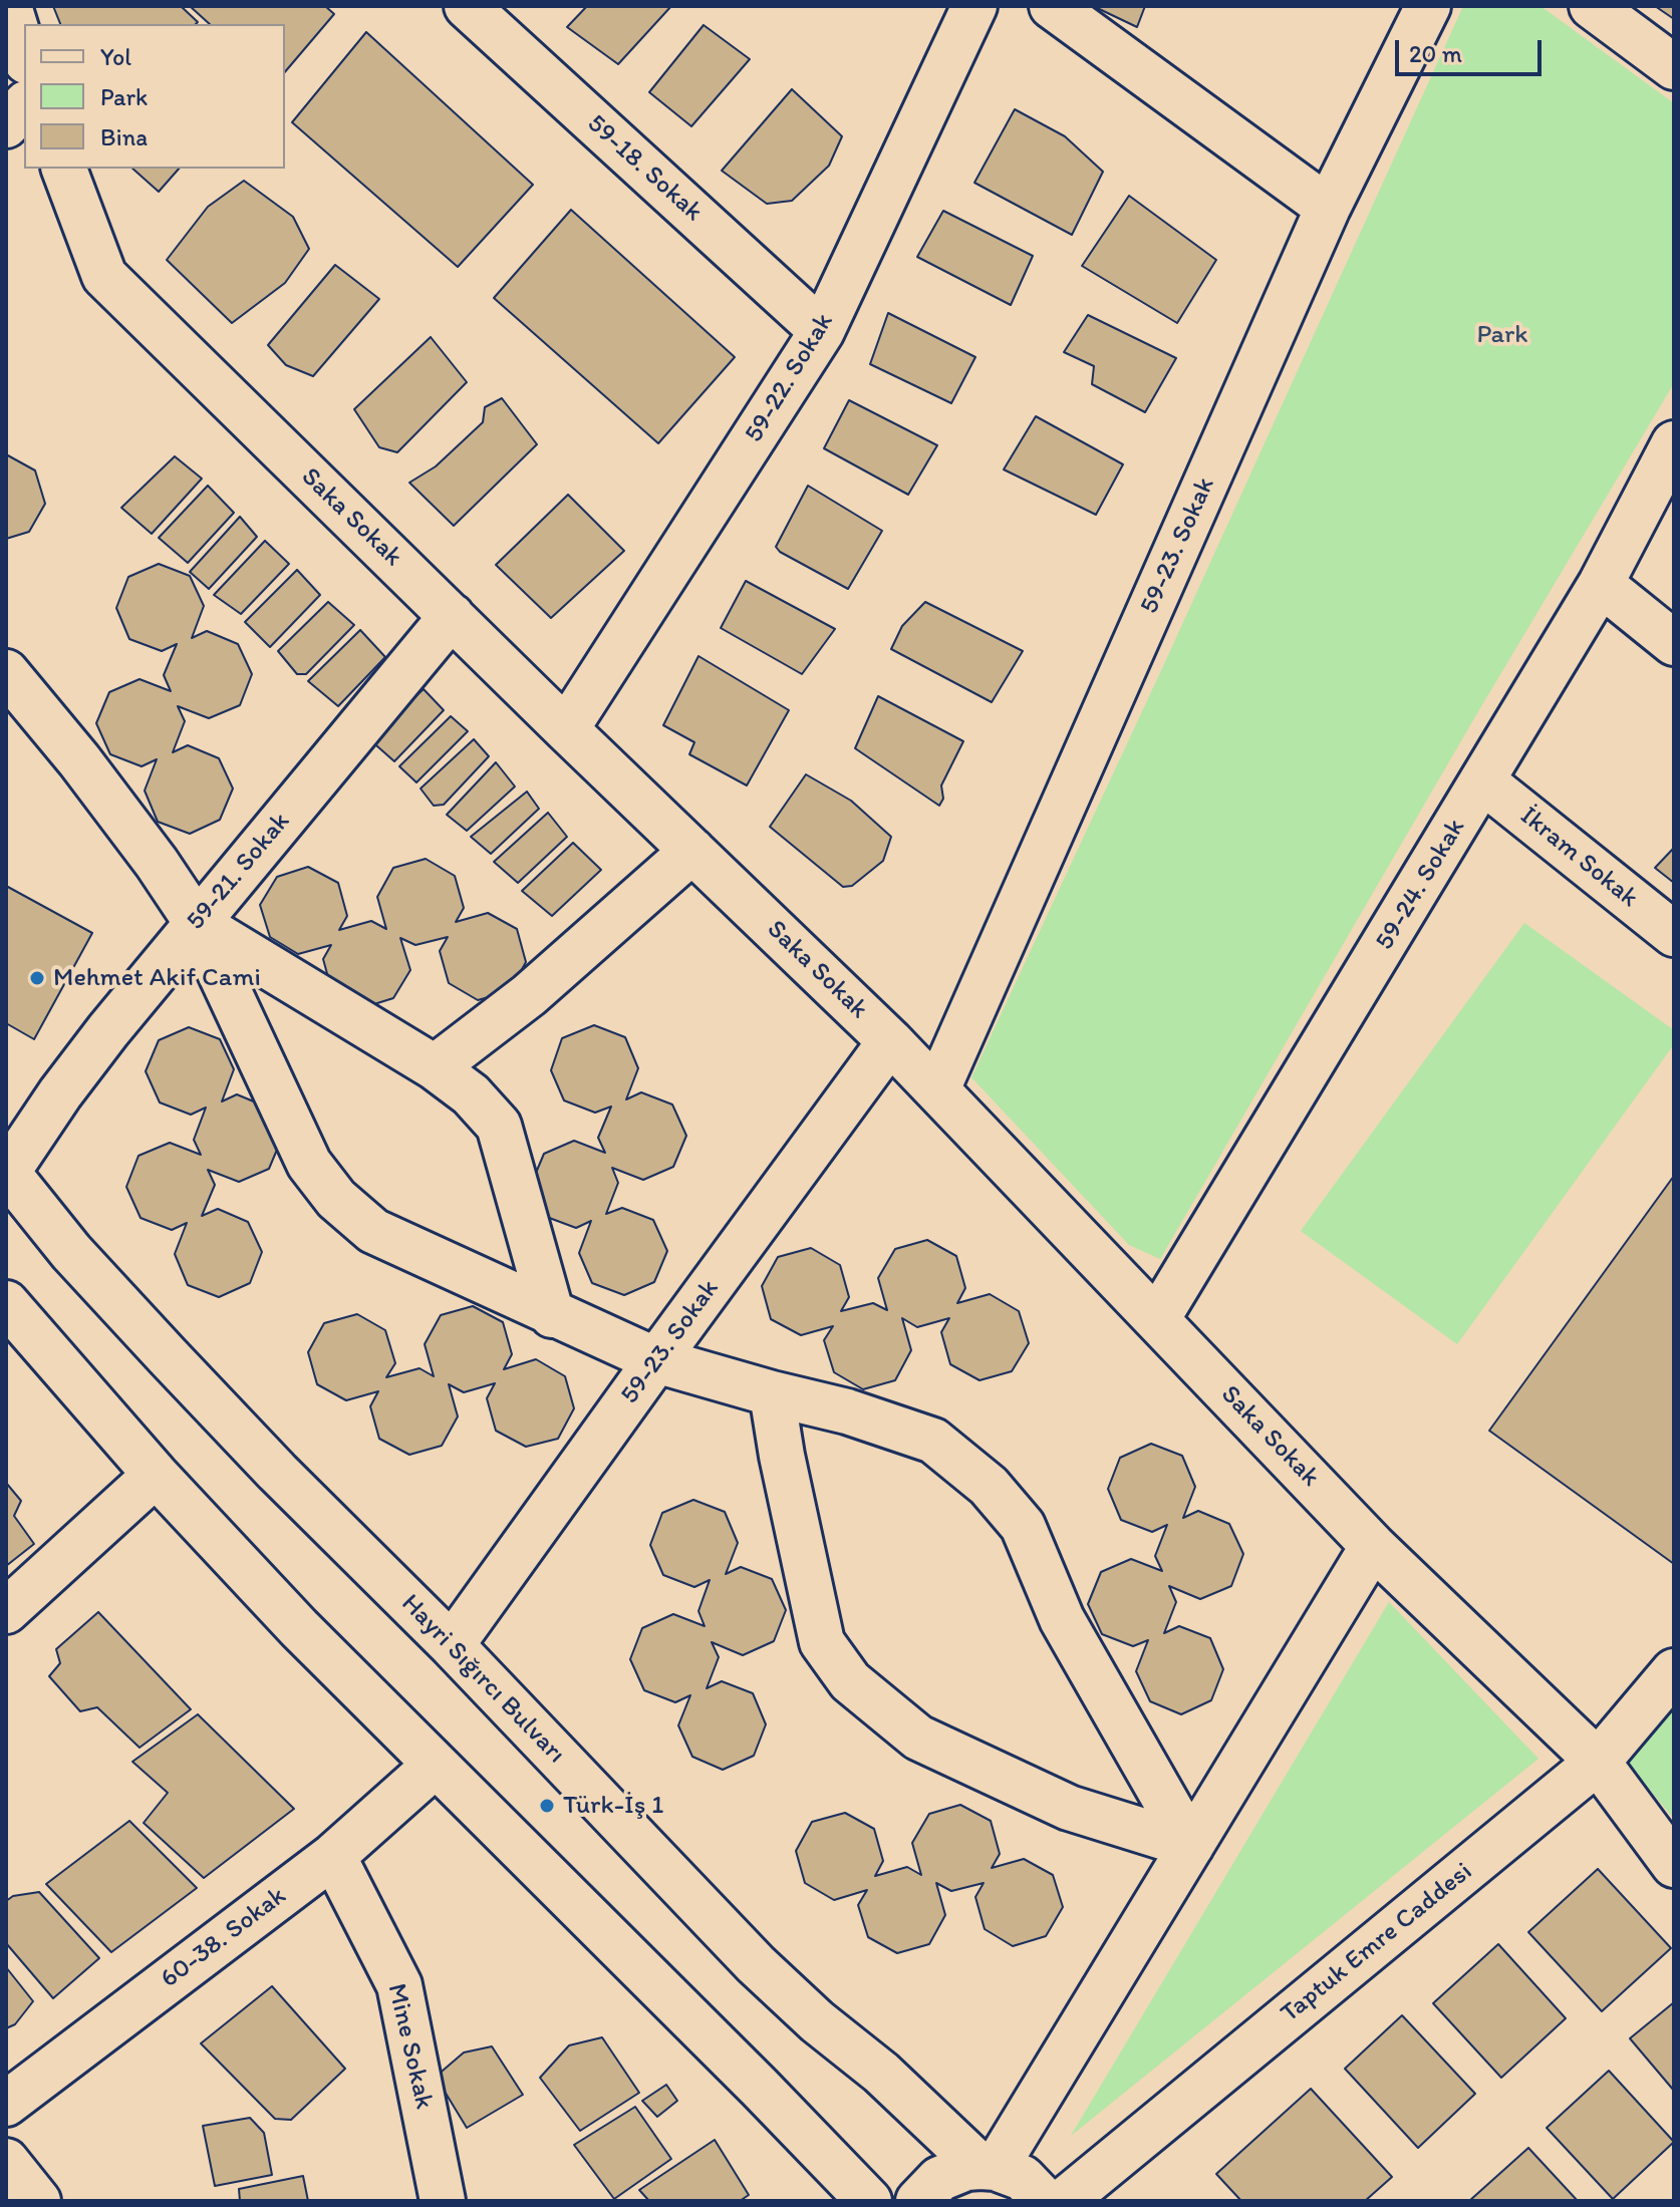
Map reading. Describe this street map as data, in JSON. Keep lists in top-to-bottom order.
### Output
{
  "streets": {
    "street": [
      "59-18. Sokak",
      "59-22. Sokak",
      "Saka Sokak",
      "59-23. Sokak",
      "İkram Sokak",
      "59-21. Sokak",
      "59-24. Sokak",
      "Hayri Sığırcı Bulvarı",
      "60-38. Sokak",
      "Taptuk Emre Caddesi",
      "Mine Sokak"
    ]
  },
  "crossings": [
    ["59-18. Sokak", "59-22. Sokak"],
    ["59-22. Sokak", "Saka Sokak"],
    ["Saka Sokak", "59-23. Sokak"],
    ["Saka Sokak", "59-21. Sokak"],
    ["Saka Sokak", "59-24. Sokak"],
    ["Saka Sokak", "Taptuk Emre Caddesi"],
    ["59-23. Sokak", "Hayri Sığırcı Bulvarı"],
    ["İkram Sokak", "59-24. Sokak"],
    ["59-21. Sokak", "Hayri Sığırcı Bulvarı"],
    ["60-38. Sokak", "Mine Sokak"]
  ],
  "parks": ["Park"],
  "places": ["Mehmet Akif Cami", "Türk-İş 1"],
  "legend": ["Yol", "Park", "Bina"],
  "scale_bar": "20 m"
}
